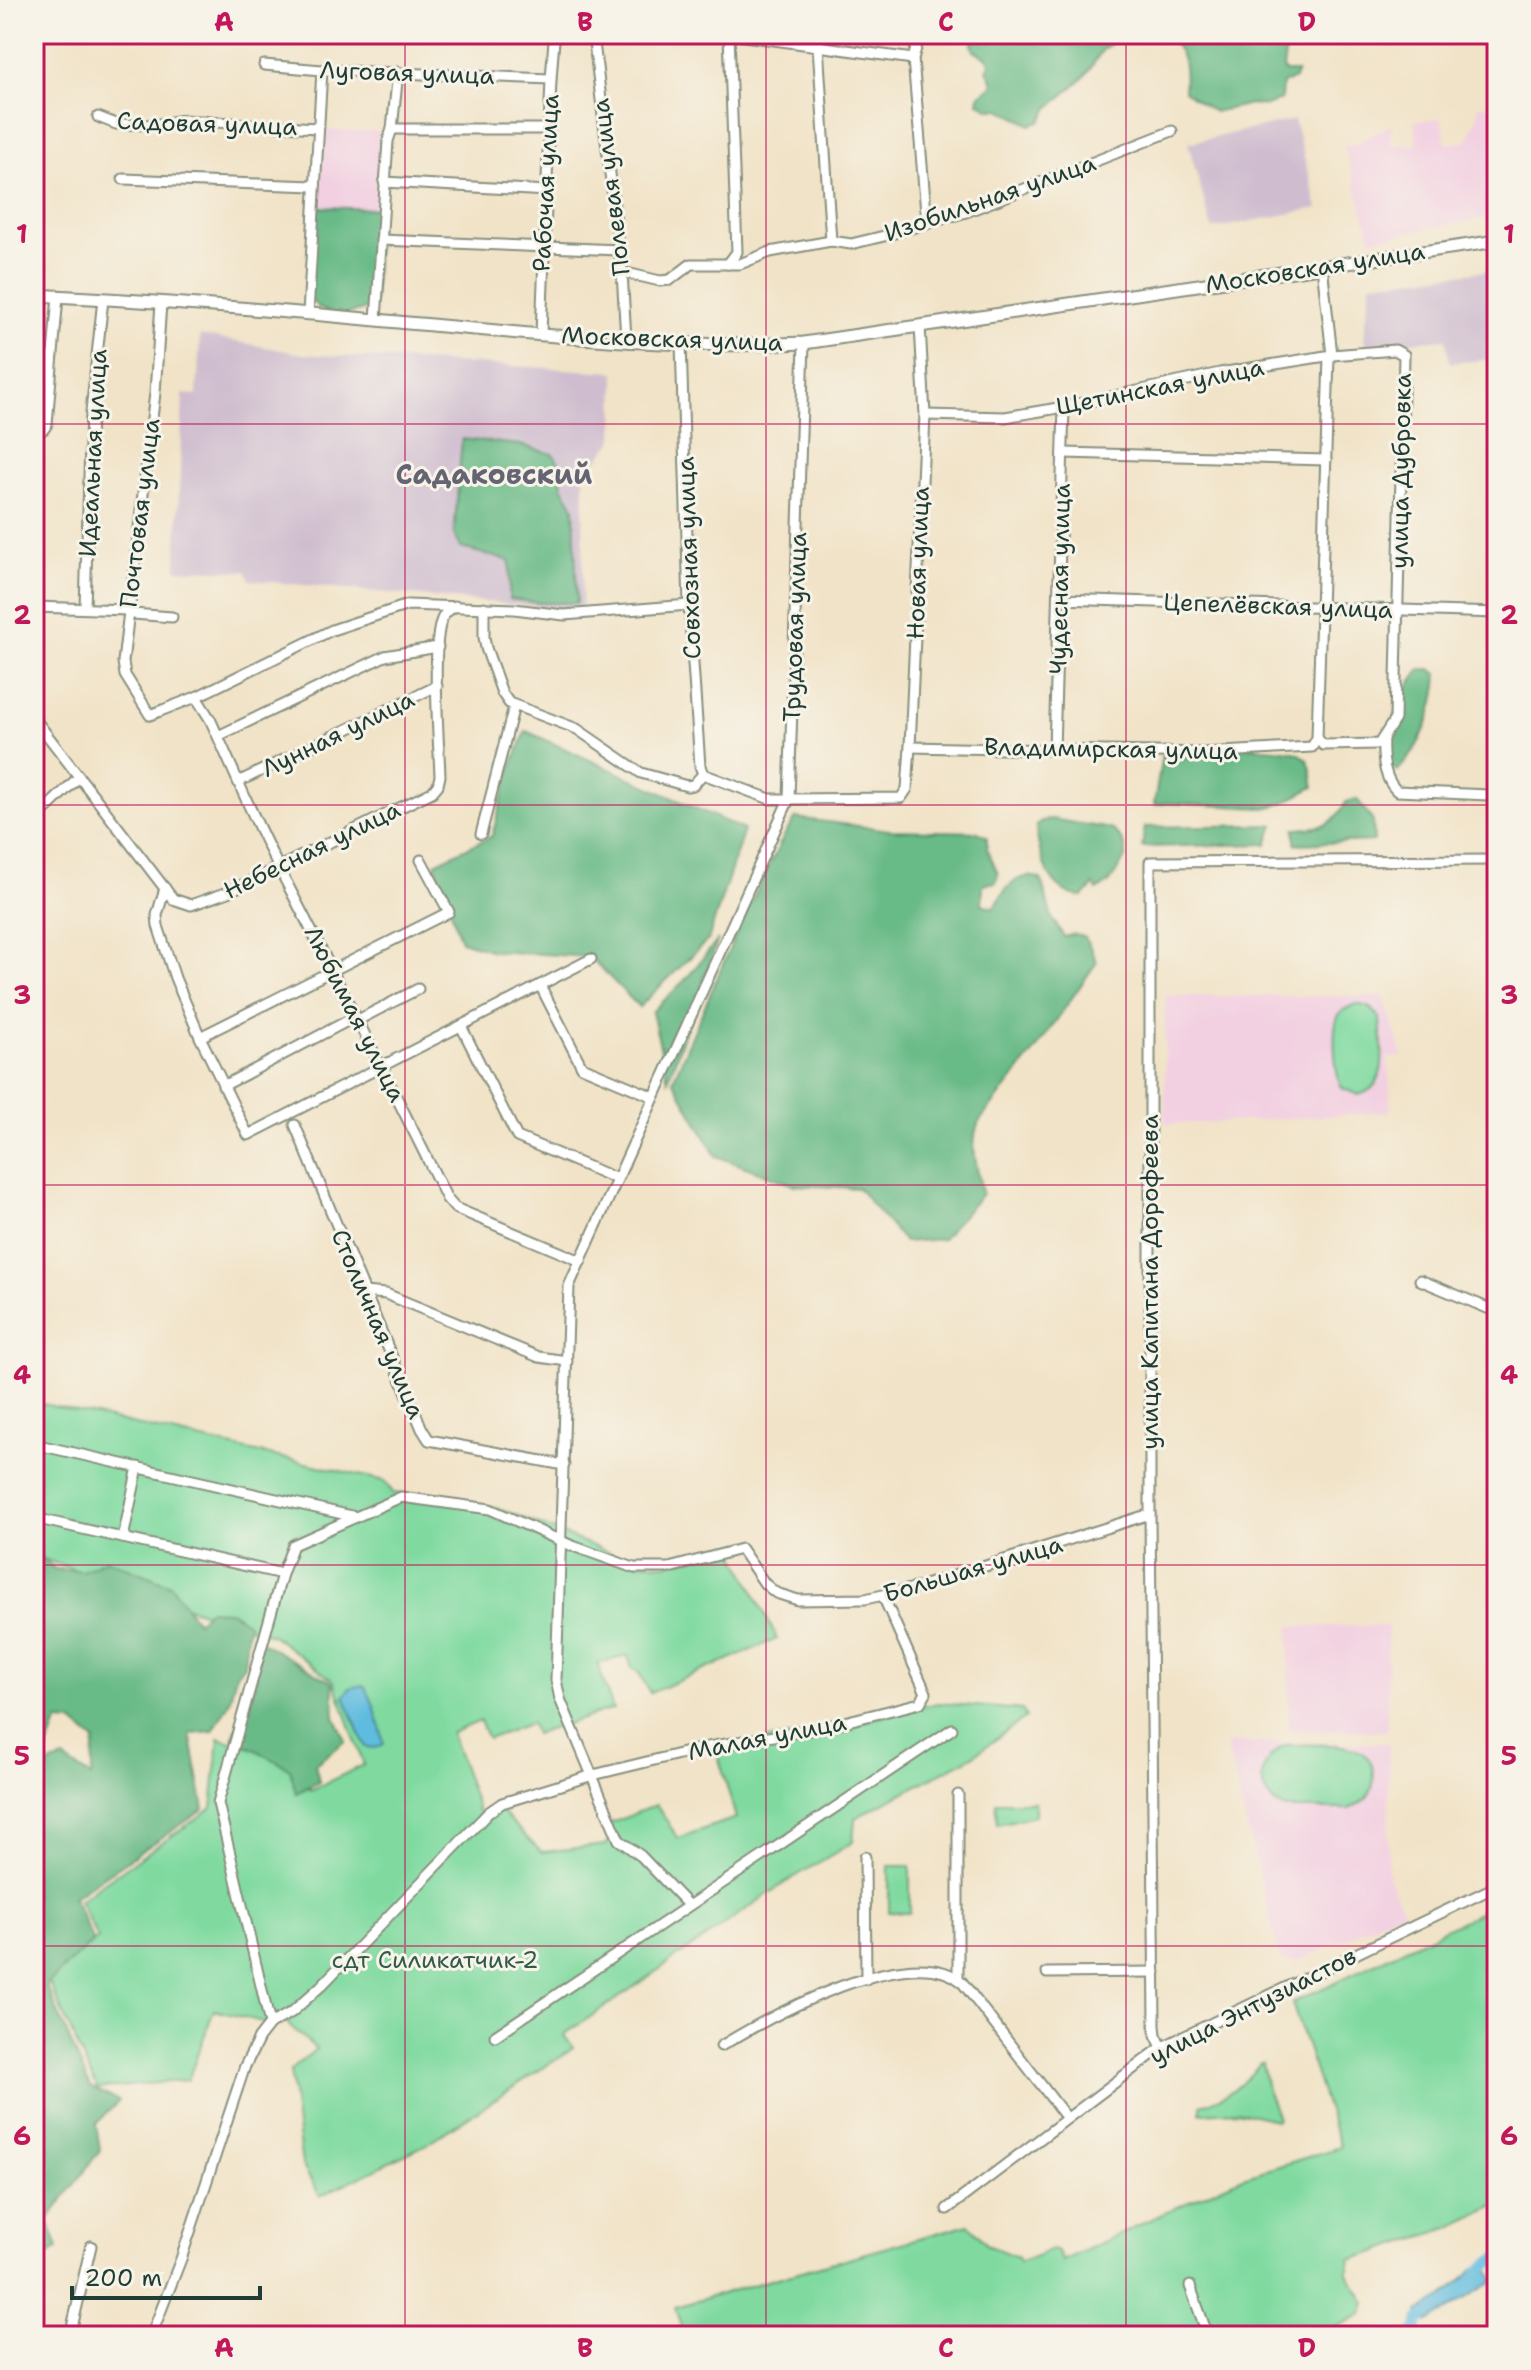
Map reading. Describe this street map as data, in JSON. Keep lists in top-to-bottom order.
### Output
{
  "streets": {
    "main road": ["Московская улица"],
    "street": [
      "Луговая улица",
      "Садовая улица",
      "Рабочая улица",
      "Полевая улица",
      "Изобильная улица",
      "Щетинская улица",
      "Идеальная улица",
      "улица Дубровка",
      "Почтовая улица",
      "Совхозная улица",
      "Новая улица",
      "Чудесная улица",
      "Цепелёвская улица",
      "Трудовая улица",
      "Лунная улица",
      "Владимирская улица",
      "Небесная улица",
      "Любимая улица",
      "улица Капитана Дорофеева",
      "Столичная улица",
      "Большая улица",
      "Малая улица",
      "улица Энтузиастов"
    ]
  },
  "crossings": [
    ["Луговая улица", "Рабочая улица"],
    ["Рабочая улица", "Московская улица"],
    ["Полевая улица", "Изобильная улица"],
    ["Полевая улица", "Московская улица"],
    ["Московская улица", "Идеальная улица"],
    ["Московская улица", "Почтовая улица"],
    ["Московская улица", "Совхозная улица"],
    ["Московская улица", "Новая улица"],
    ["Московская улица", "Трудовая улица"],
    ["Щетинская улица", "улица Дубровка"],
    ["Щетинская улица", "Новая улица"],
    ["Щетинская улица", "Чудесная улица"],
    ["улица Дубровка", "Цепелёвская улица"],
    ["Почтовая улица", "Любимая улица"],
    ["Новая улица", "Трудовая улица"],
    ["Новая улица", "Владимирская улица"],
    ["Чудесная улица", "Цепелёвская улица"],
    ["Чудесная улица", "Владимирская улица"],
    ["Лунная улица", "Небесная улица"],
    ["Лунная улица", "Любимая улица"],
    ["Небесная улица", "Любимая улица"],
    ["улица Капитана Дорофеева", "Большая улица"],
    ["улица Капитана Дорофеева", "улица Энтузиастов"],
    ["Большая улица", "Малая улица"]
  ],
  "districts": ["Садаковский"],
  "parks": ["сдт Силикатчик-2"],
  "scale_bar": "200 m",
  "grid": {
    "columns": [
      "A",
      "B",
      "C",
      "D"
    ],
    "rows": [
      "1",
      "2",
      "3",
      "4",
      "5",
      "6"
    ]
  }
}
